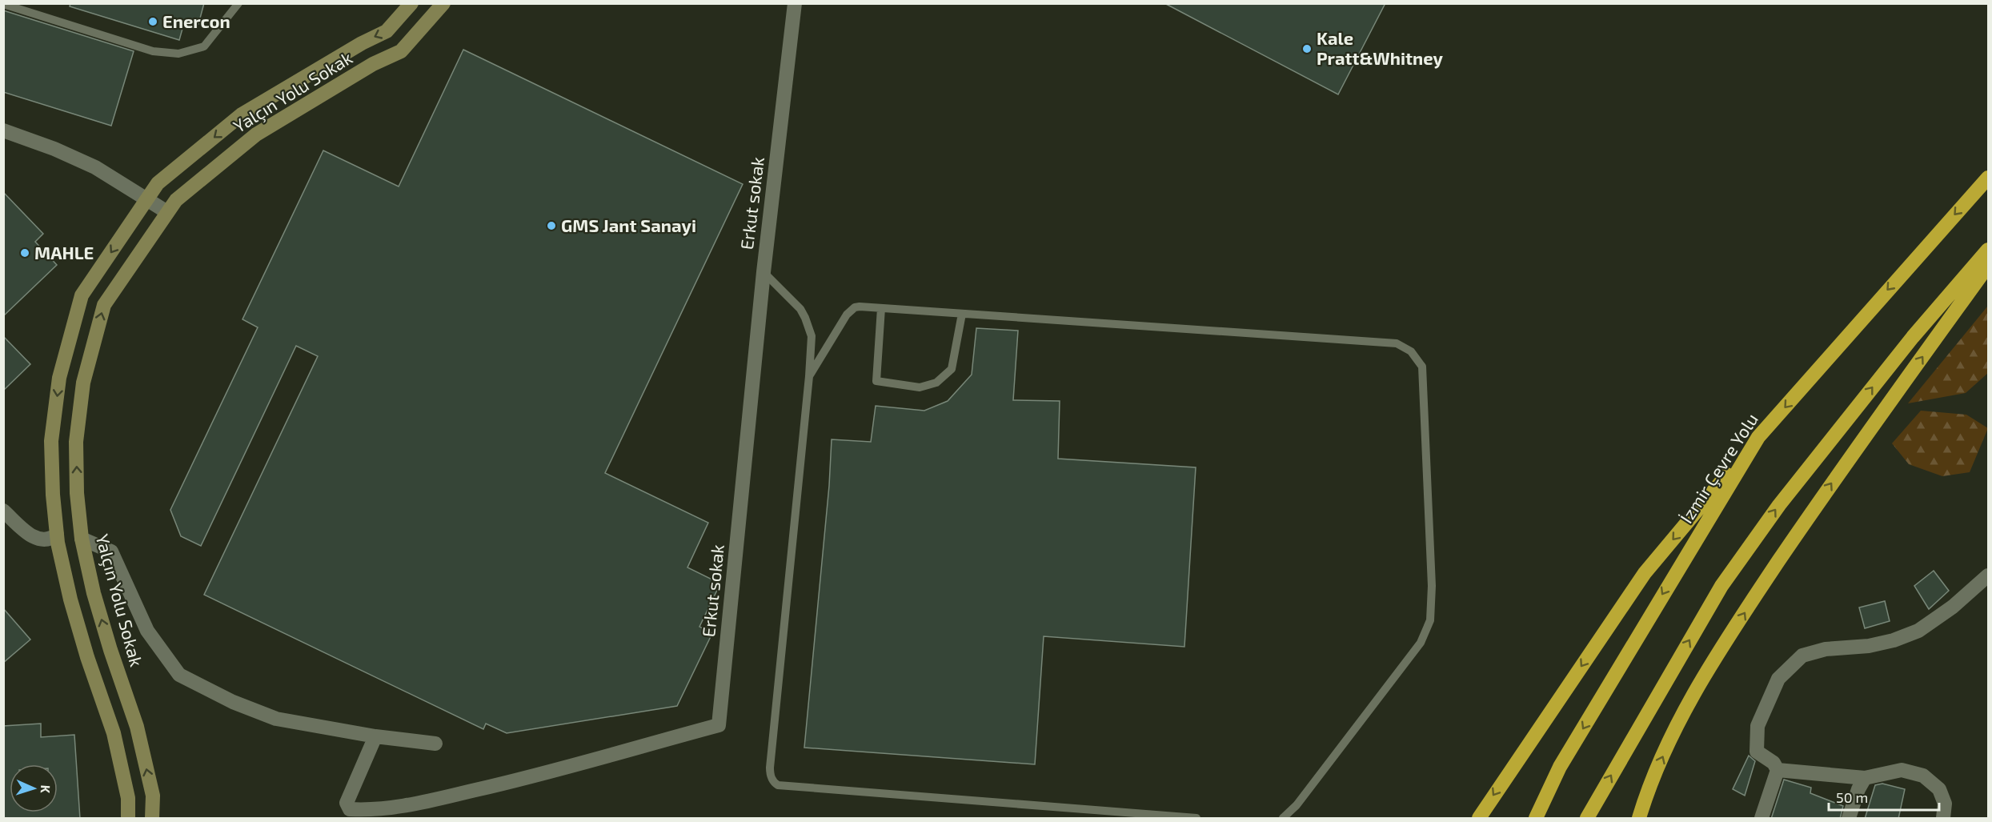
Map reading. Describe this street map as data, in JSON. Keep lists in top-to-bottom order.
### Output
{
  "streets": {
    "highway": ["İzmir Çevre Yolu"],
    "street": ["Yalçın Yolu Sokak", "Erkut sokak"]
  },
  "places": [
    "Enercon",
    "Kale Pratt&Whitney",
    "GMS Jant Sanayi",
    "MAHLE"
  ],
  "scale_bar": "50 m",
  "north": "right"
}
